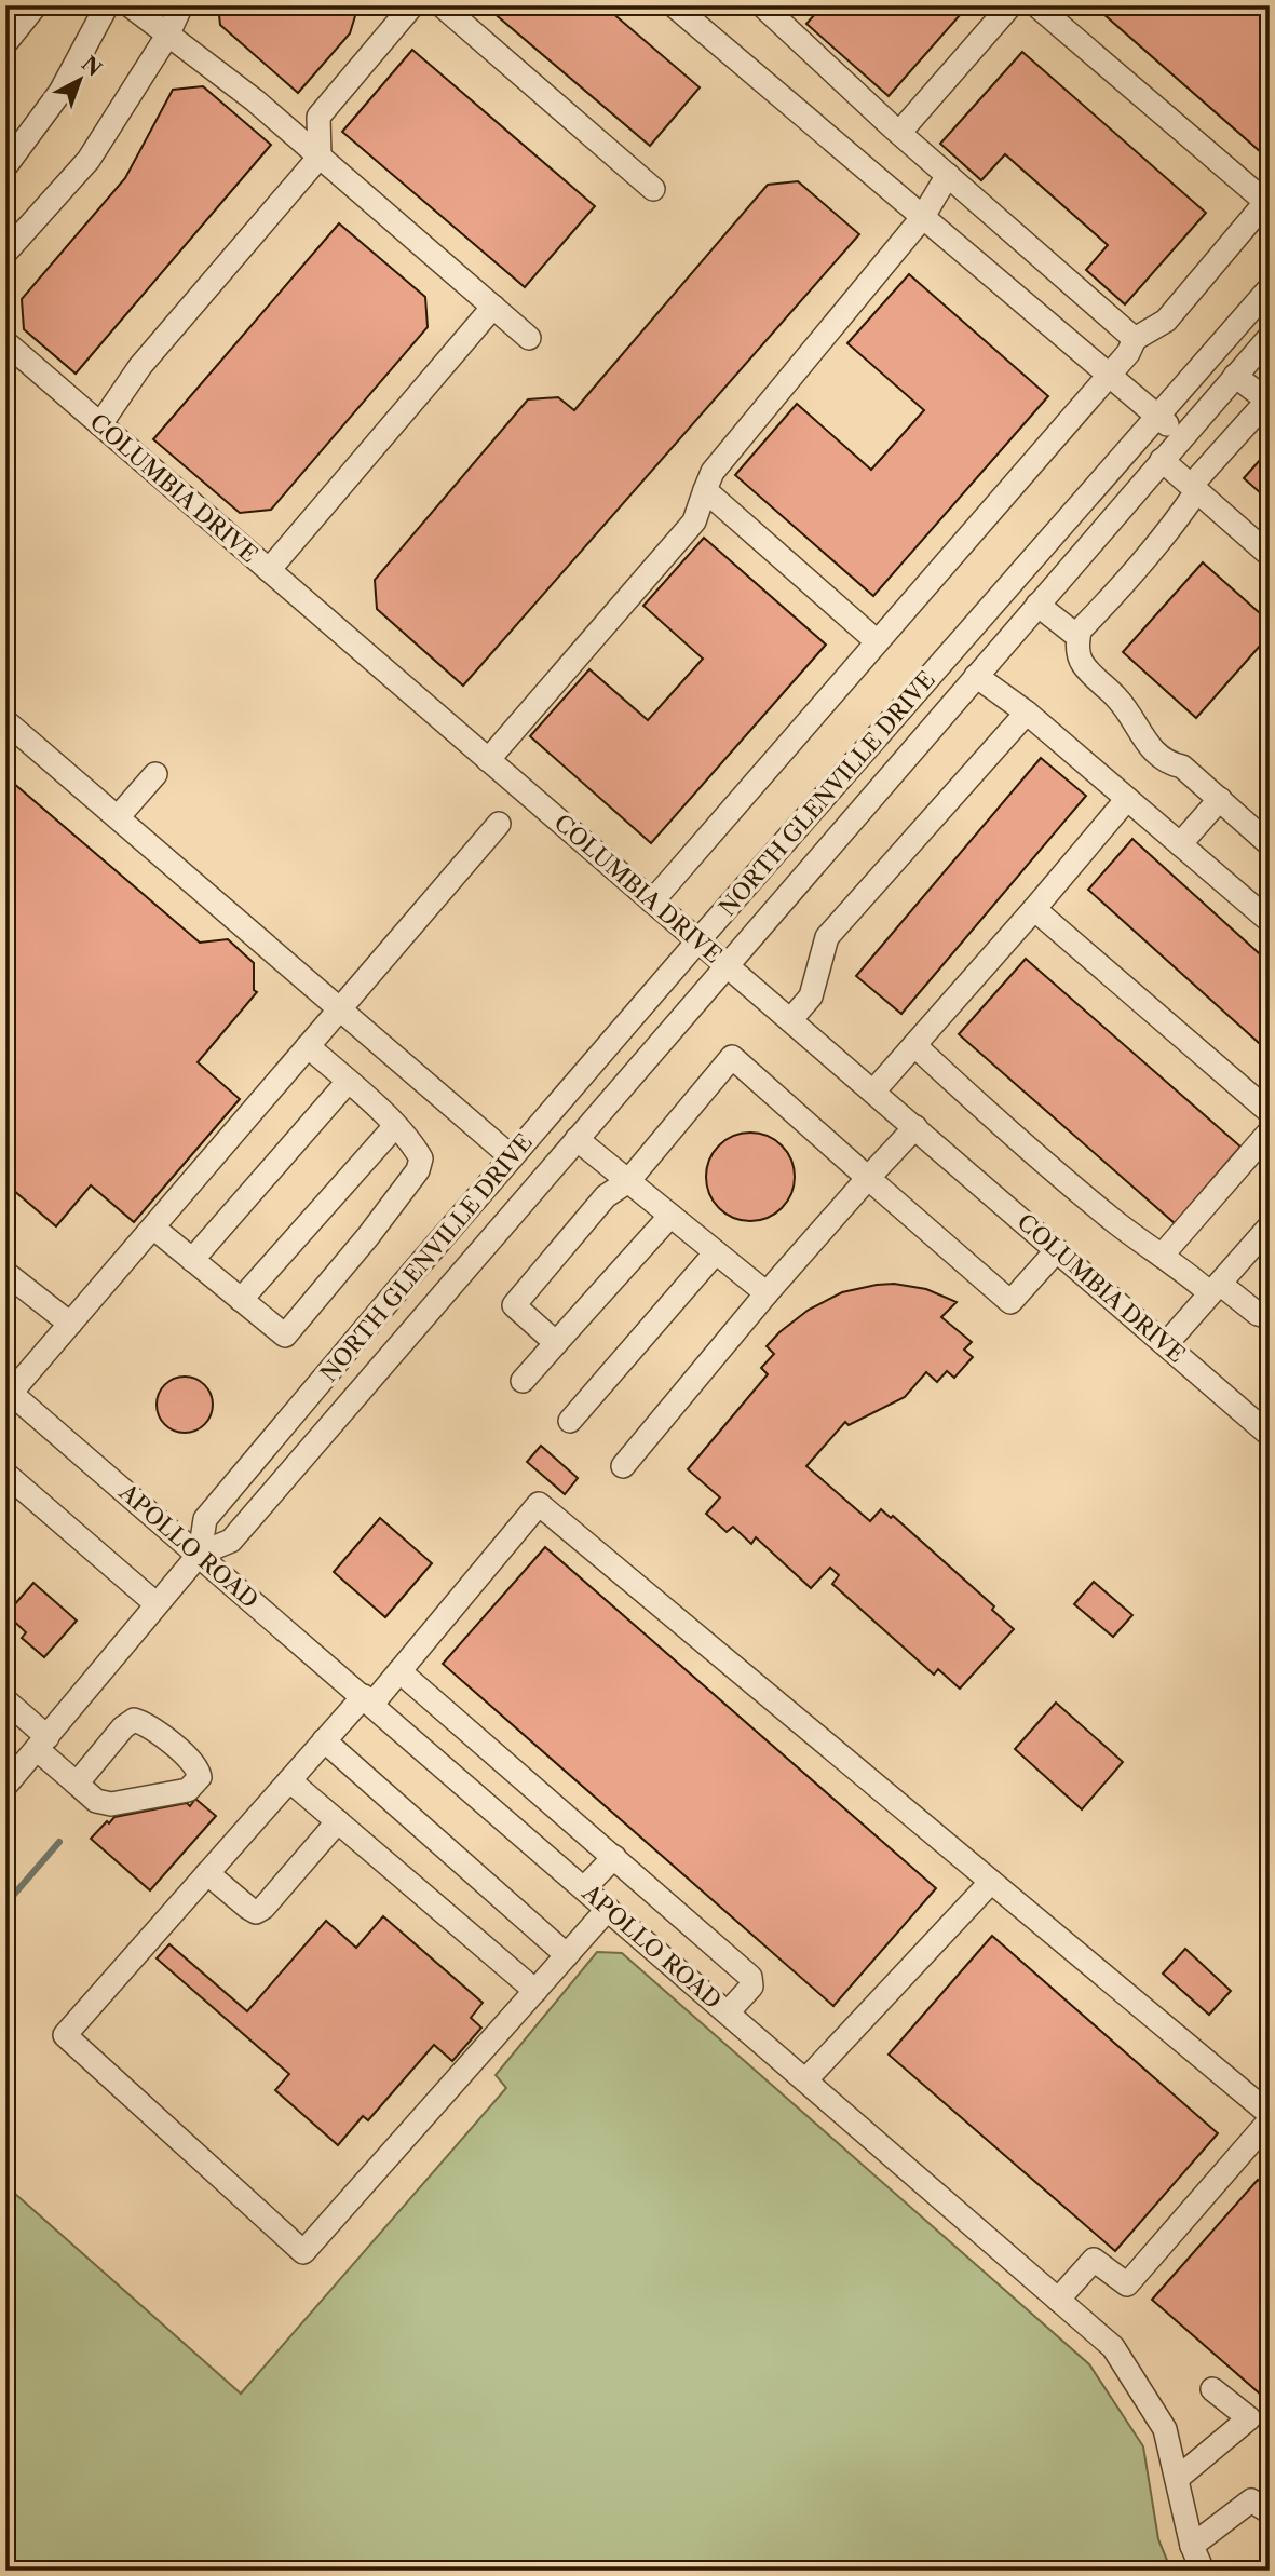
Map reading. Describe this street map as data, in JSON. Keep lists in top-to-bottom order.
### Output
{
  "streets": {
    "street": ["COLUMBIA DRIVE", "NORTH GLENVILLE DRIVE", "APOLLO ROAD"]
  },
  "crossings": [
    ["COLUMBIA DRIVE", "NORTH GLENVILLE DRIVE"],
    ["NORTH GLENVILLE DRIVE", "APOLLO ROAD"]
  ],
  "north": "top right"
}
